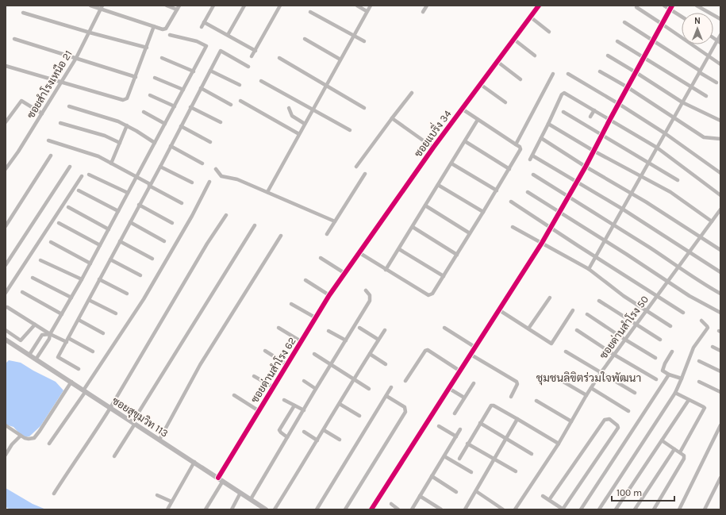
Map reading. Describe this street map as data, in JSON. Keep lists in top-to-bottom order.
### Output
{
  "streets": {
    "main road": ["ซอยสุขุมวิท 113"],
    "street": [
      "ซอยสำโรงเหนือ 21",
      "ซอยแบริ่ง 34",
      "ซอยด่านสำโรง 50",
      "ซอยด่านสำโรง 62"
    ]
  },
  "crossings": [
    ["ซอยแบริ่ง 34", "ซอยด่านสำโรง 62"],
    ["ซอยด่านสำโรง 62", "ซอยสุขุมวิท 113"]
  ],
  "districts": ["ชุมชนลิขิตร่วมใจพัฒนา"],
  "scale_bar": "100 m",
  "north": "top"
}
